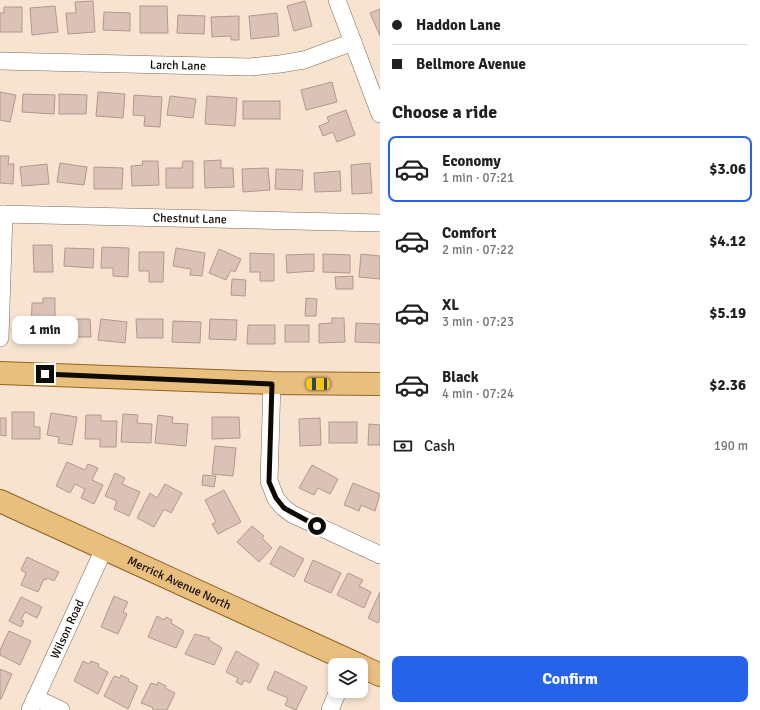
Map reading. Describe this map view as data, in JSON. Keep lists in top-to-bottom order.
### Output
{
  "streets": {
    "main road": ["Merrick Avenue North"],
    "street": ["Larch Lane", "Chestnut Lane", "Wilson Road"]
  },
  "crossings": [
    ["Merrick Avenue North", "Wilson Road"]
  ],
  "page": {
    "banner": ["Haddon Lane", "Bellmore Avenue"],
    "heading": "Choose a ride",
    "list": [
      {
        "name": "Economy",
        "note": "1 min · 07:21",
        "value": "$3.06"
      },
      {
        "name": "Comfort",
        "note": "2 min · 07:22",
        "value": "$4.12"
      },
      {
        "name": "XL",
        "note": "3 min · 07:23",
        "value": "$5.19"
      },
      {
        "name": "Black",
        "note": "4 min · 07:24",
        "value": "$2.36"
      }
    ],
    "bubble": "1 min",
    "pay": ["Cash", "190 m"],
    "buttons": "Confirm"
  }
}
